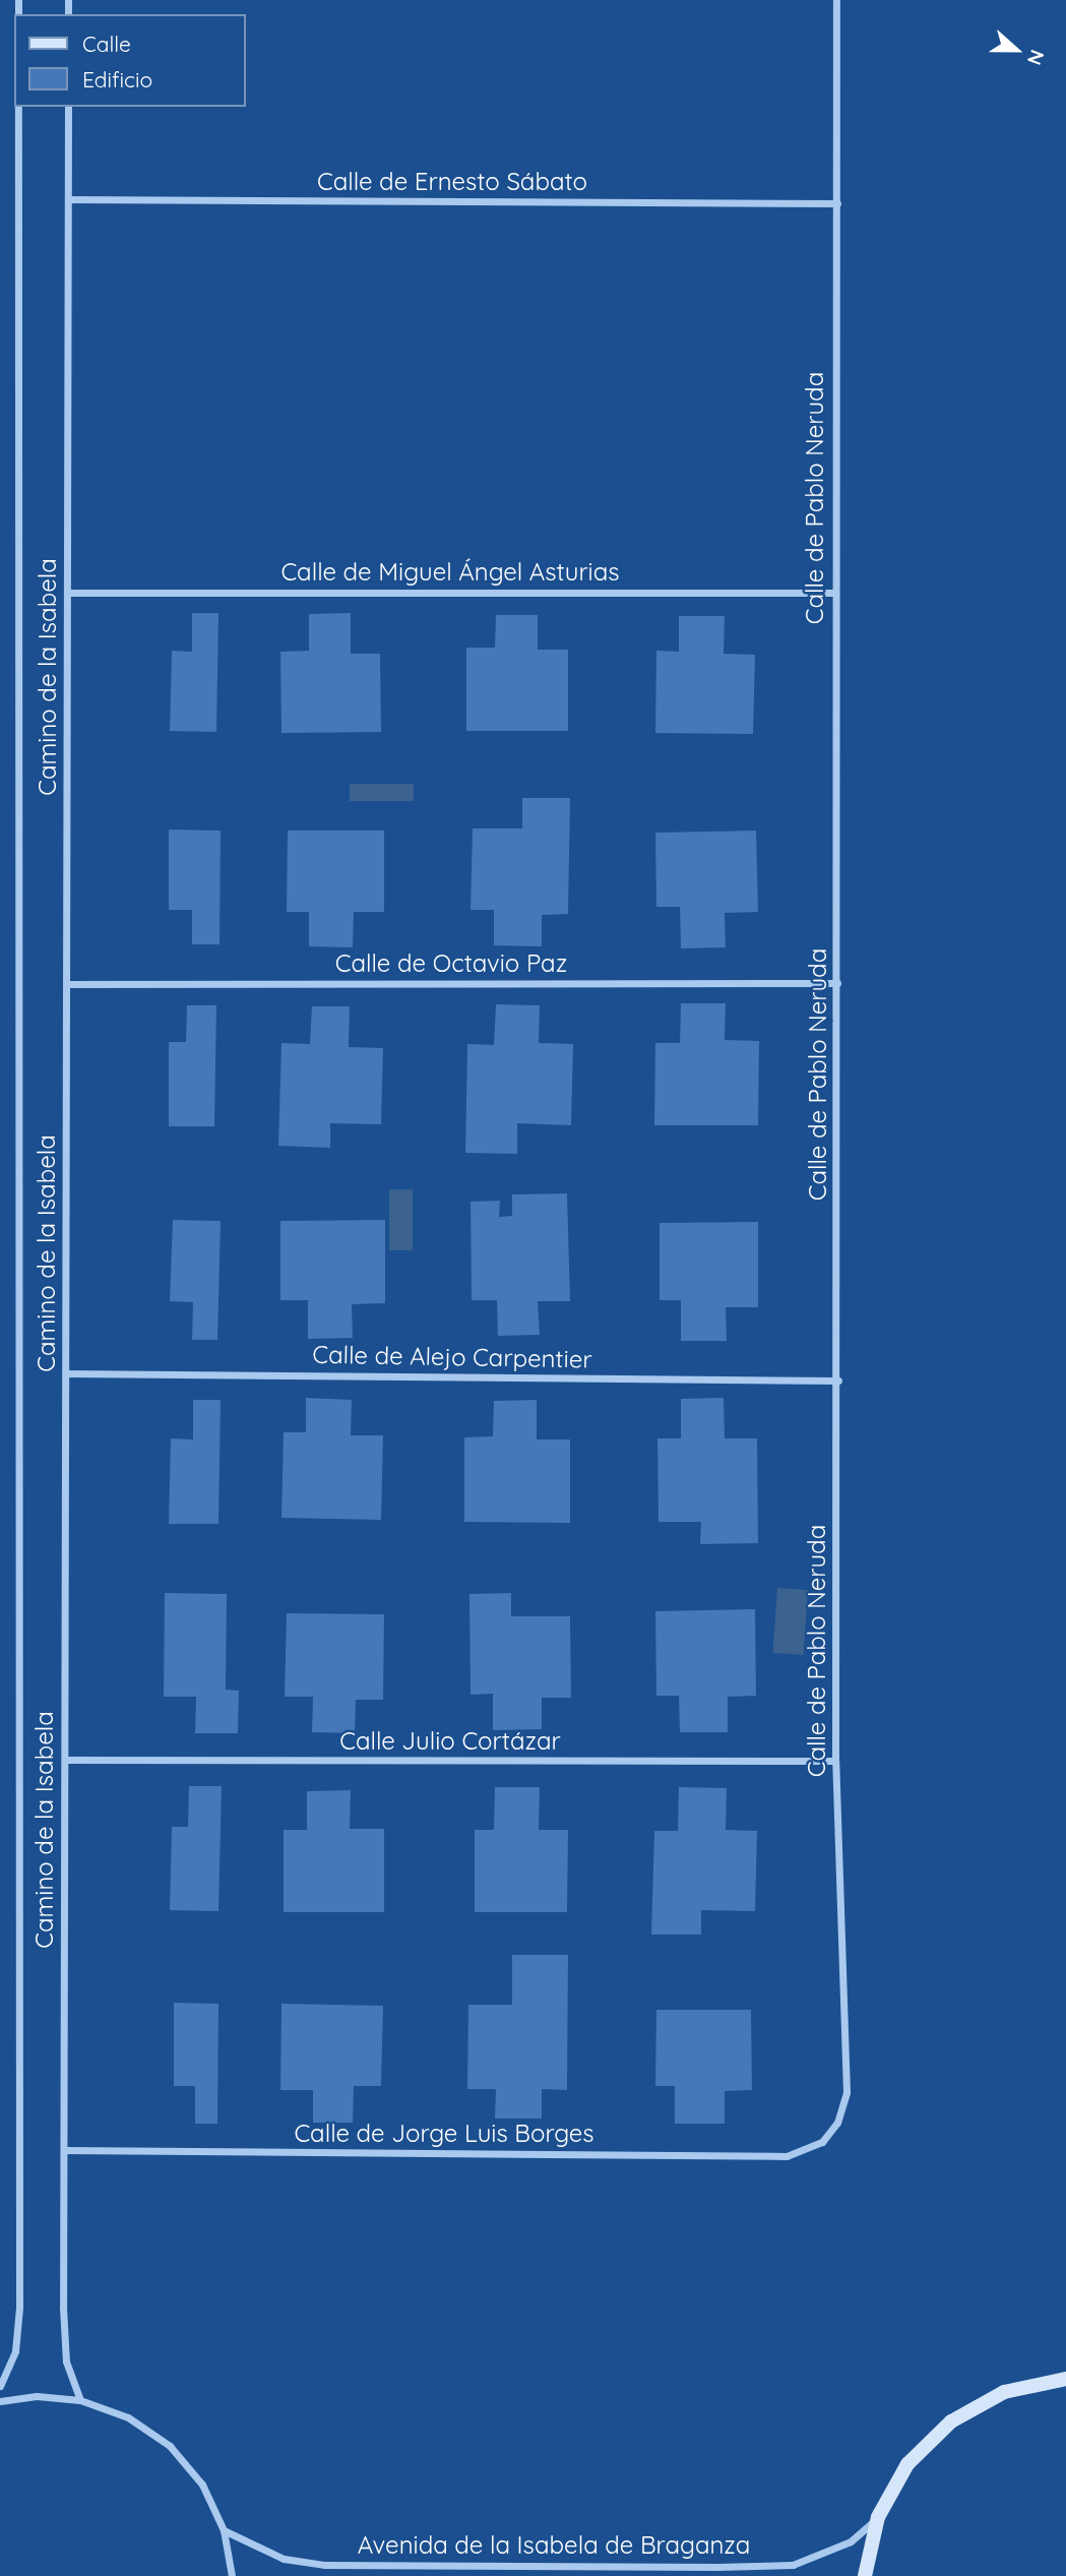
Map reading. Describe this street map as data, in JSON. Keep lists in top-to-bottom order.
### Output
{
  "streets": {
    "street": [
      "Calle de Ernesto Sábato",
      "Calle de Pablo Neruda",
      "Calle de Miguel Ángel Asturias",
      "Camino de la Isabela",
      "Calle de Octavio Paz",
      "Calle de Alejo Carpentier",
      "Calle Julio Cortázar",
      "Calle de Jorge Luis Borges",
      "Avenida de la Isabela de Braganza"
    ]
  },
  "crossings": [
    ["Calle de Ernesto Sábato", "Calle de Pablo Neruda"],
    ["Calle de Ernesto Sábato", "Camino de la Isabela"],
    ["Calle de Pablo Neruda", "Calle de Miguel Ángel Asturias"],
    ["Calle de Pablo Neruda", "Calle de Octavio Paz"],
    ["Calle de Pablo Neruda", "Calle de Alejo Carpentier"],
    ["Calle de Pablo Neruda", "Calle Julio Cortázar"],
    ["Calle de Pablo Neruda", "Calle de Jorge Luis Borges"],
    ["Calle de Miguel Ángel Asturias", "Camino de la Isabela"],
    ["Camino de la Isabela", "Calle de Octavio Paz"],
    ["Camino de la Isabela", "Calle de Alejo Carpentier"],
    ["Camino de la Isabela", "Calle Julio Cortázar"],
    ["Camino de la Isabela", "Calle de Jorge Luis Borges"]
  ],
  "legend": ["Calle", "Edificio"],
  "north": "right"
}
